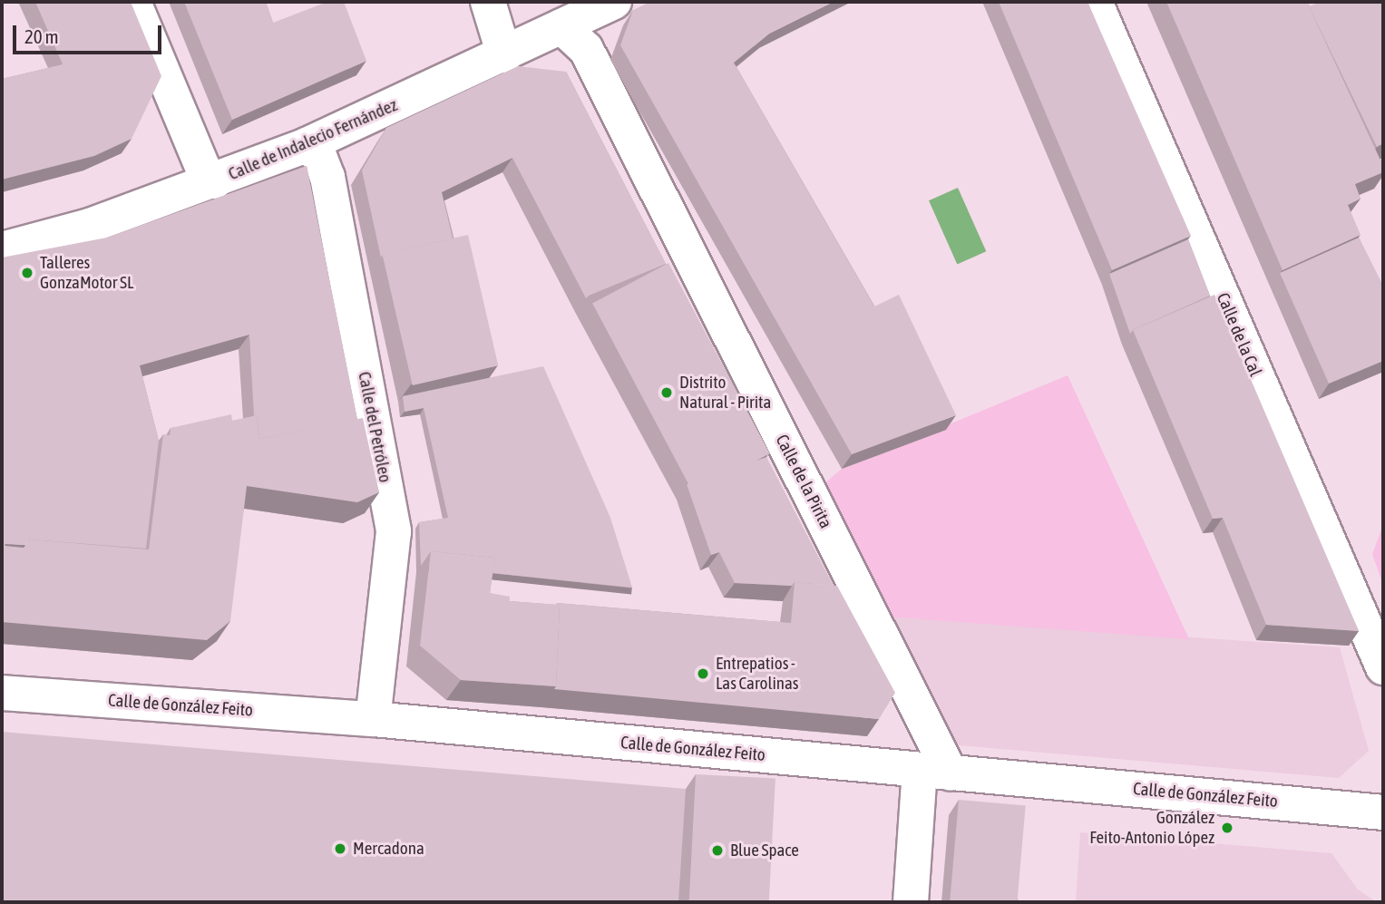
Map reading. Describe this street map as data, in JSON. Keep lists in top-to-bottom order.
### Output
{
  "streets": {
    "street": [
      "Calle de Indalecio Fernández",
      "Calle de la Cal",
      "Calle del Petróleo",
      "Calle de la Pirita",
      "Calle de González Feito"
    ]
  },
  "crossings": [
    ["Calle de Indalecio Fernández", "Calle del Petróleo"],
    ["Calle de Indalecio Fernández", "Calle de la Pirita"],
    ["Calle del Petróleo", "Calle de González Feito"],
    ["Calle de la Pirita", "Calle de González Feito"]
  ],
  "places": [
    "Talleres GonzaMotor SL",
    "Distrito Natural - Pirita",
    "Entrepatios - Las Carolinas",
    "González Feito-Antonio López",
    "Mercadona",
    "Blue Space"
  ],
  "scale_bar": "20 m"
}
